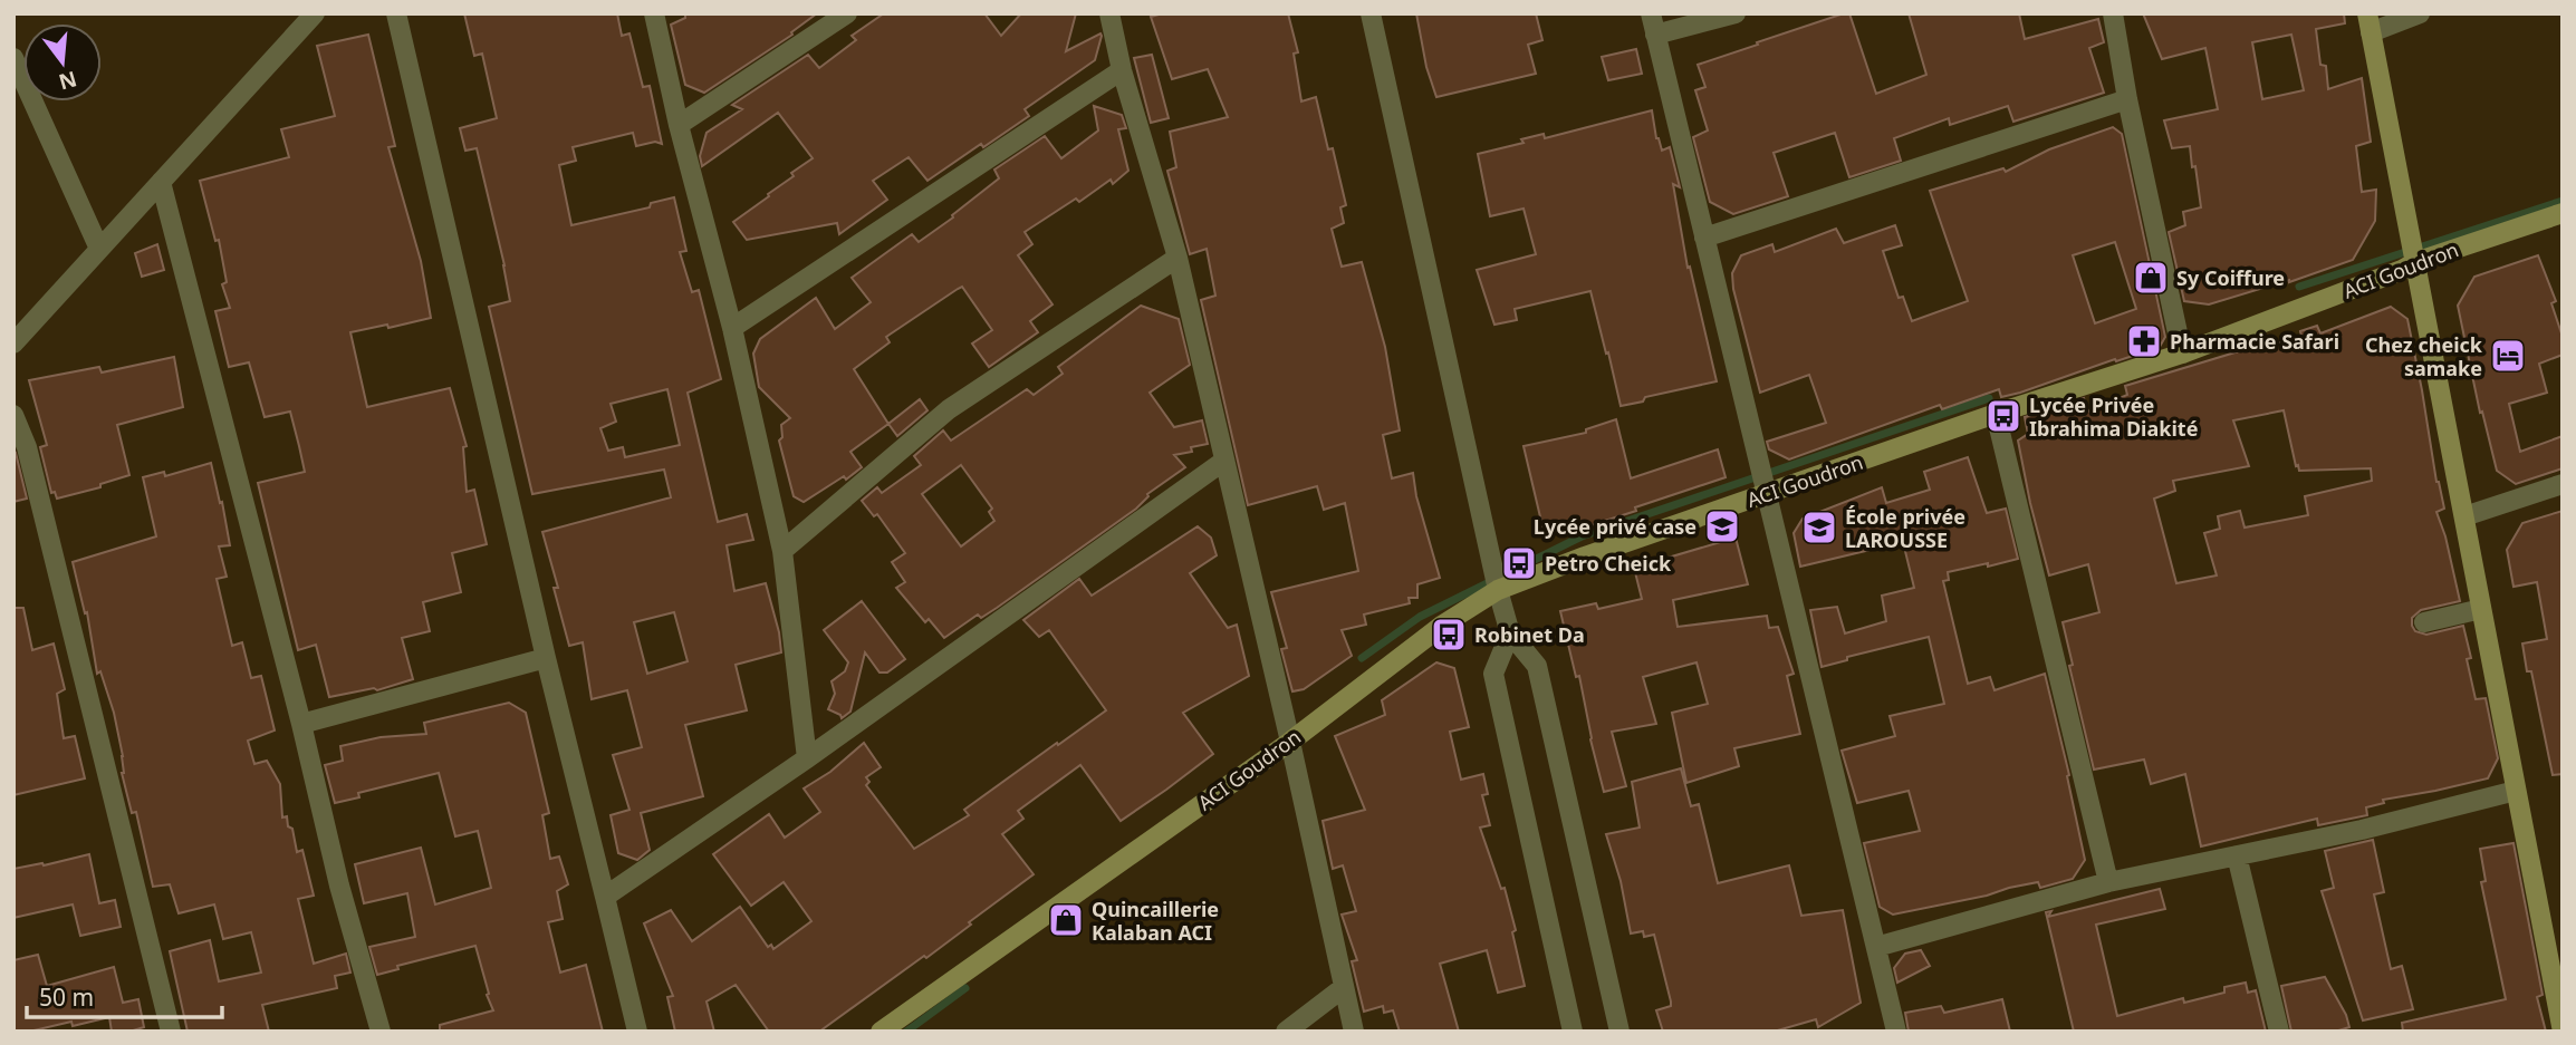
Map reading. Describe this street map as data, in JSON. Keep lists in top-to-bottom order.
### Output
{
  "streets": {
    "street": ["ACI Goudron"]
  },
  "places": {
    "shop": ["Sy Coiffure", "Quincaillerie Kalaban ACI"],
    "pharmacy": ["Pharmacie Safari"],
    "hotel": ["Chez cheick samake"],
    "bus stop": ["Lycée Privée Ibrahima Diakité", "Petro Cheick", "Robinet Da"],
    "school or university": ["Lycée privé case", "École privée LAROUSSE"]
  },
  "scale_bar": "50 m",
  "north": "bottom"
}
